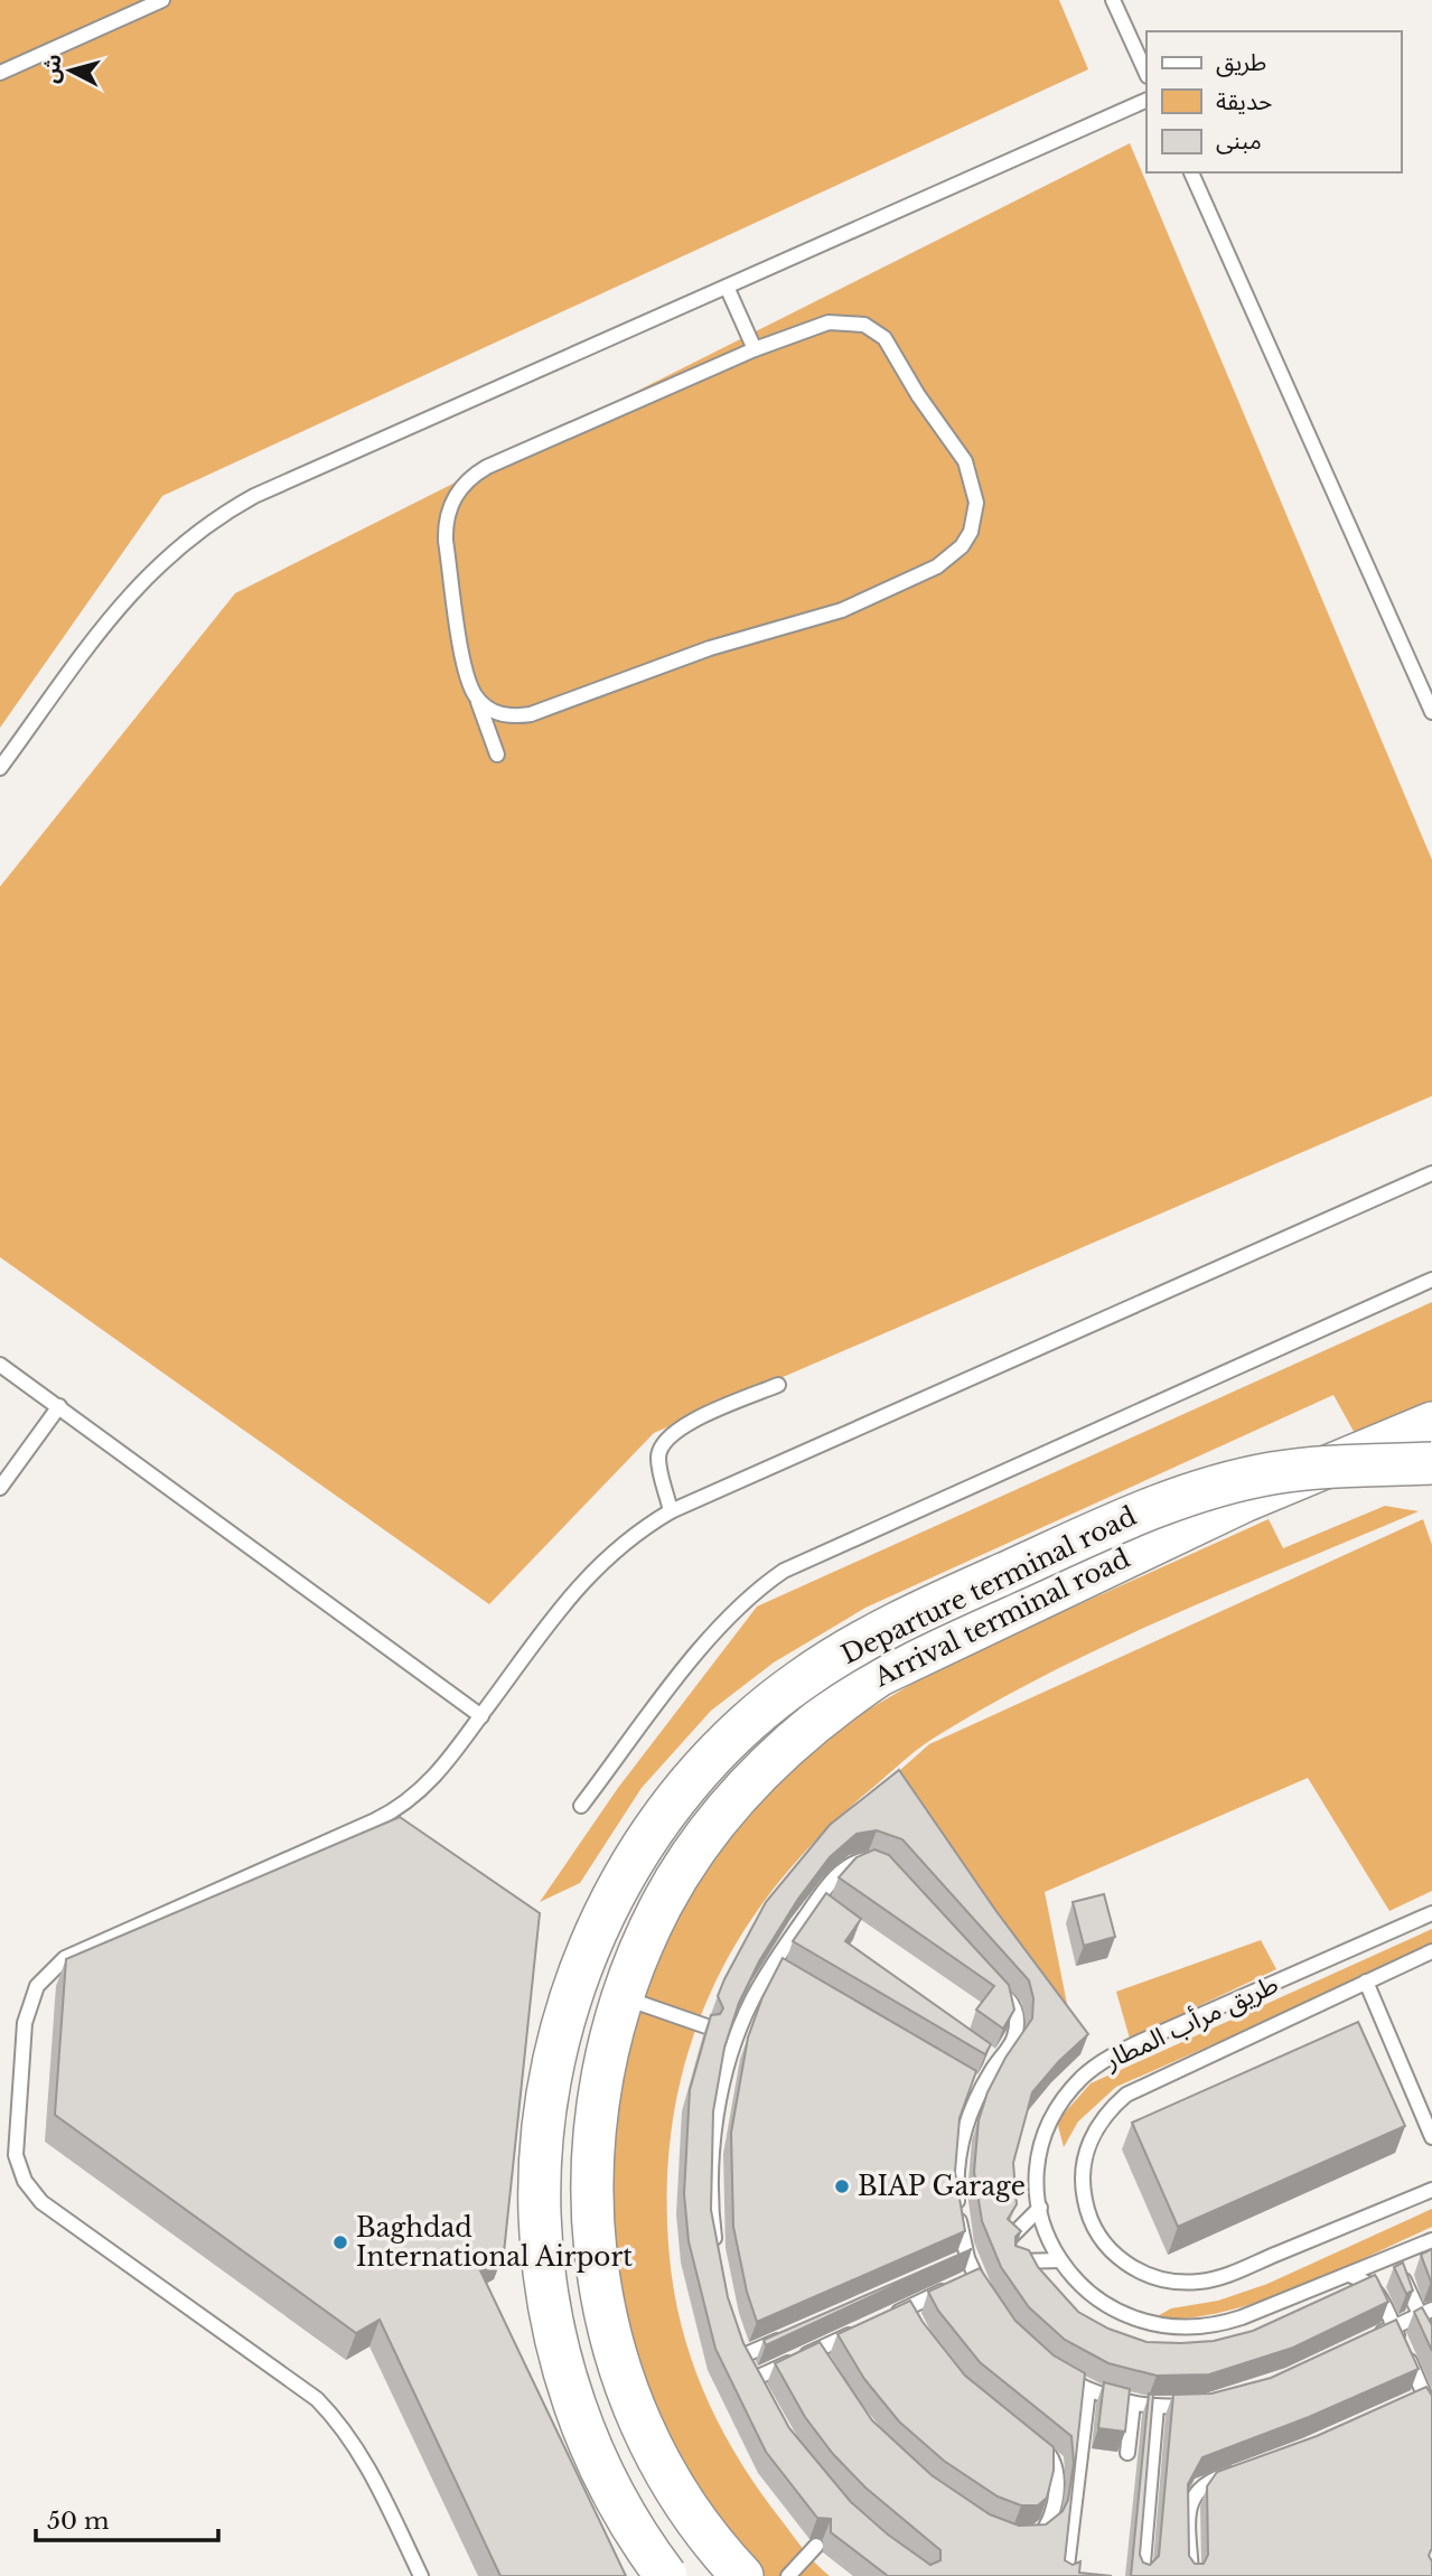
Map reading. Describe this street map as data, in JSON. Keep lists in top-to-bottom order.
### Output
{
  "streets": {
    "main road": ["Departure terminal road", "Arrival terminal road"],
    "lane": ["طريق مرأب المطار"]
  },
  "places": ["BIAP Garage", "Baghdad International Airport"],
  "legend": ["طريق", "حديقة", "مبنى"],
  "scale_bar": "50 m",
  "north": "left"
}
